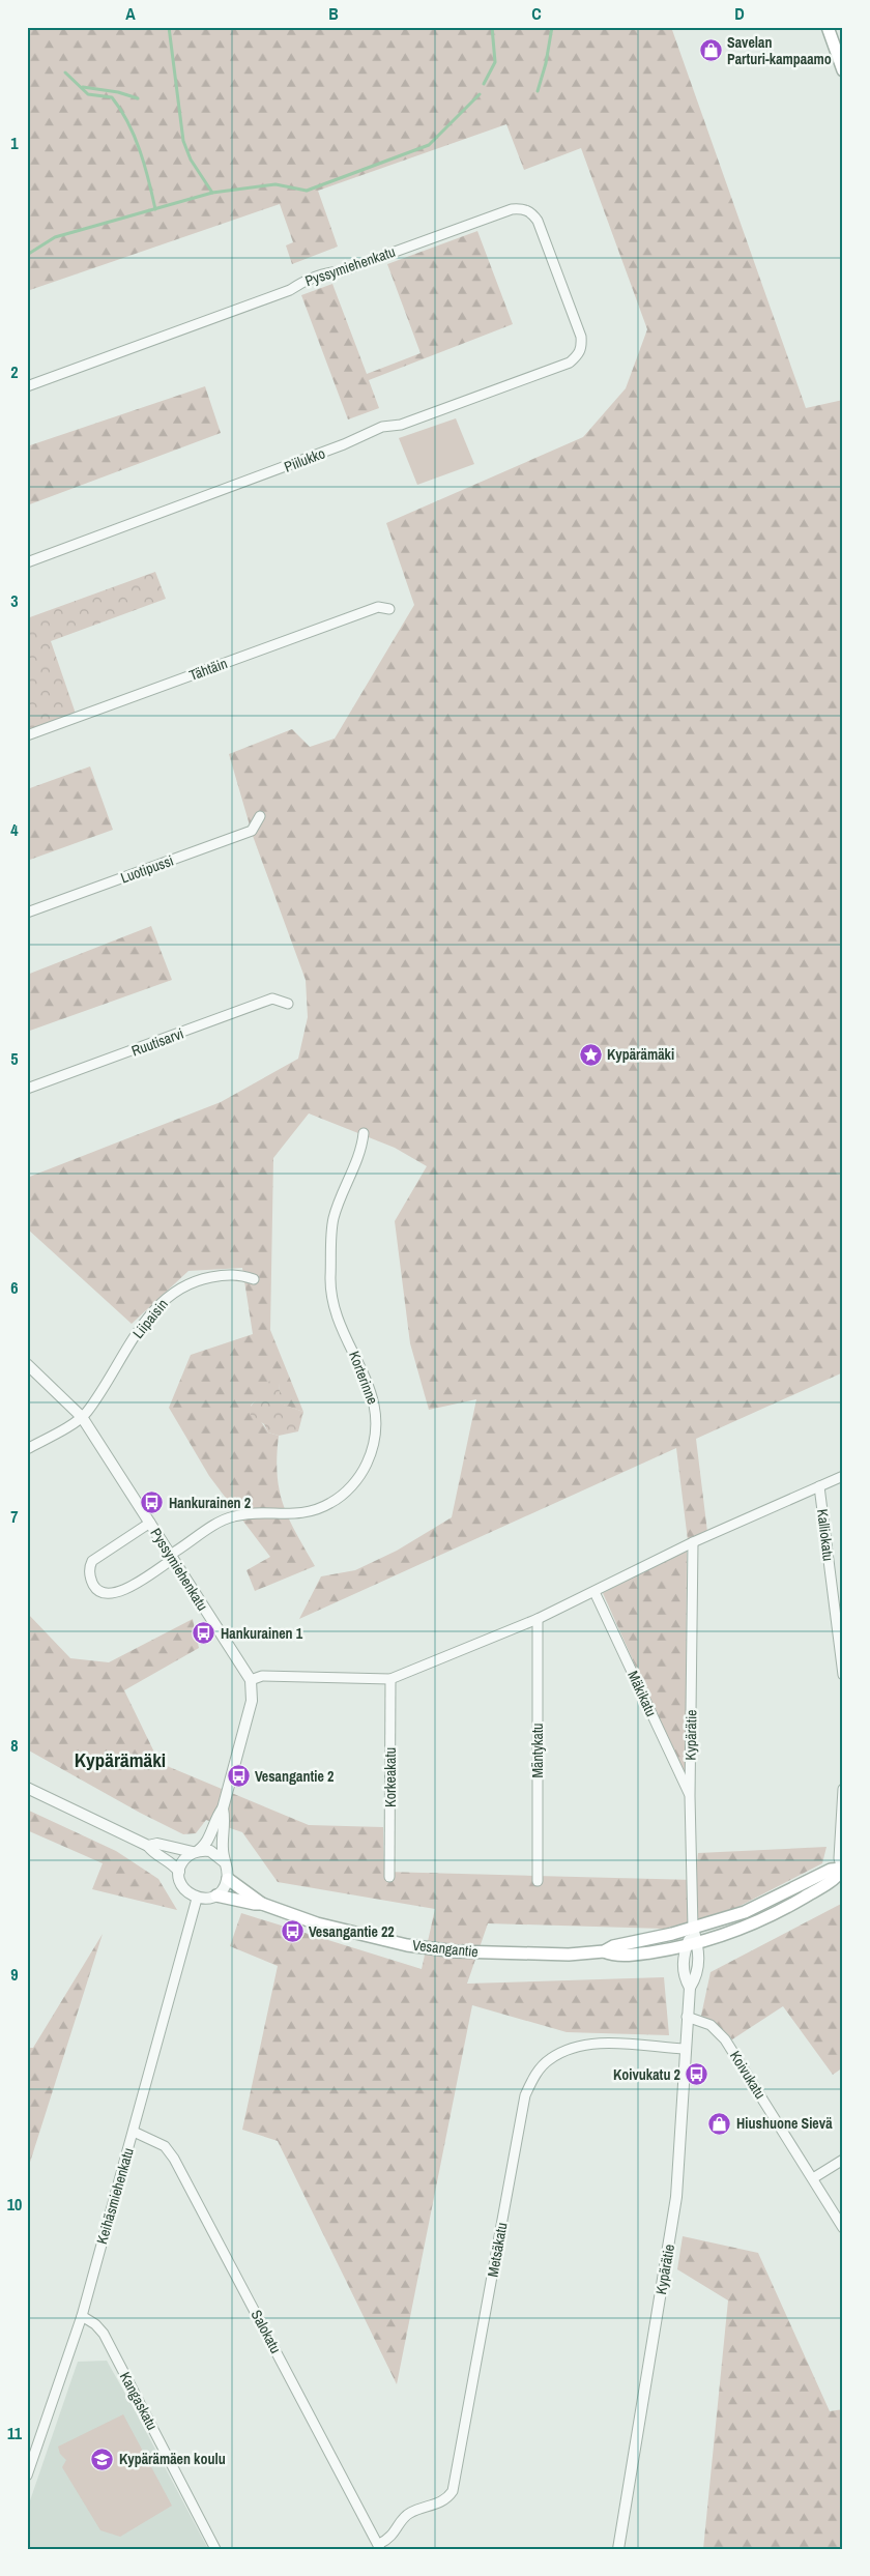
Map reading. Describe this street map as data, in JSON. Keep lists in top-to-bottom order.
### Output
{
  "streets": {
    "main road": ["Vesangantie"],
    "street": [
      "Pyssymiehenkatu",
      "Piilukko",
      "Tähtäin",
      "Luotipussi",
      "Ruutisarvi",
      "Liipaisin",
      "Korterinne",
      "Kalliokatu",
      "Mäkikatu",
      "Kypärätie",
      "Mäntykatu",
      "Korkeakatu",
      "Koivukatu",
      "Keihäsmiehenkatu",
      "Metsäkatu",
      "Salokatu",
      "Kangaskatu"
    ]
  },
  "crossings": [
    ["Pyssymiehenkatu", "Piilukko"],
    ["Pyssymiehenkatu", "Liipaisin"],
    ["Pyssymiehenkatu", "Korterinne"],
    ["Mäkikatu", "Kypärätie"],
    ["Kypärätie", "Vesangantie"],
    ["Kypärätie", "Koivukatu"],
    ["Kypärätie", "Metsäkatu"],
    ["Vesangantie", "Keihäsmiehenkatu"],
    ["Keihäsmiehenkatu", "Salokatu"],
    ["Keihäsmiehenkatu", "Kangaskatu"],
    ["Metsäkatu", "Salokatu"]
  ],
  "districts": ["Kypärämäki"],
  "places": {
    "shop": ["Savelan Parturi-kampaamo", "Hiushuone Sievä"],
    "place": ["Kypärämäki"],
    "bus stop": [
      "Hankurainen 2",
      "Hankurainen 1",
      "Vesangantie 2",
      "Vesangantie 22",
      "Koivukatu 2"
    ],
    "school or university": ["Kypärämäen koulu"]
  },
  "grid": {
    "columns": [
      "A",
      "B",
      "C",
      "D"
    ],
    "rows": [
      "1",
      "2",
      "3",
      "4",
      "5",
      "6",
      "7",
      "8",
      "9",
      "10",
      "11"
    ]
  }
}
